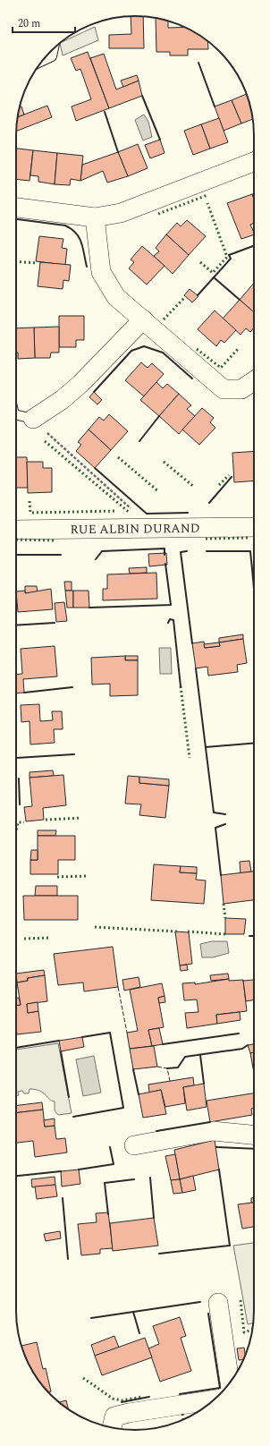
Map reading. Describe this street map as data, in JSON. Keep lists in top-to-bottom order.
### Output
{
  "streets": {
    "street": ["RUE ALBIN DURAND"]
  },
  "scale_bar": "20 m"
}
